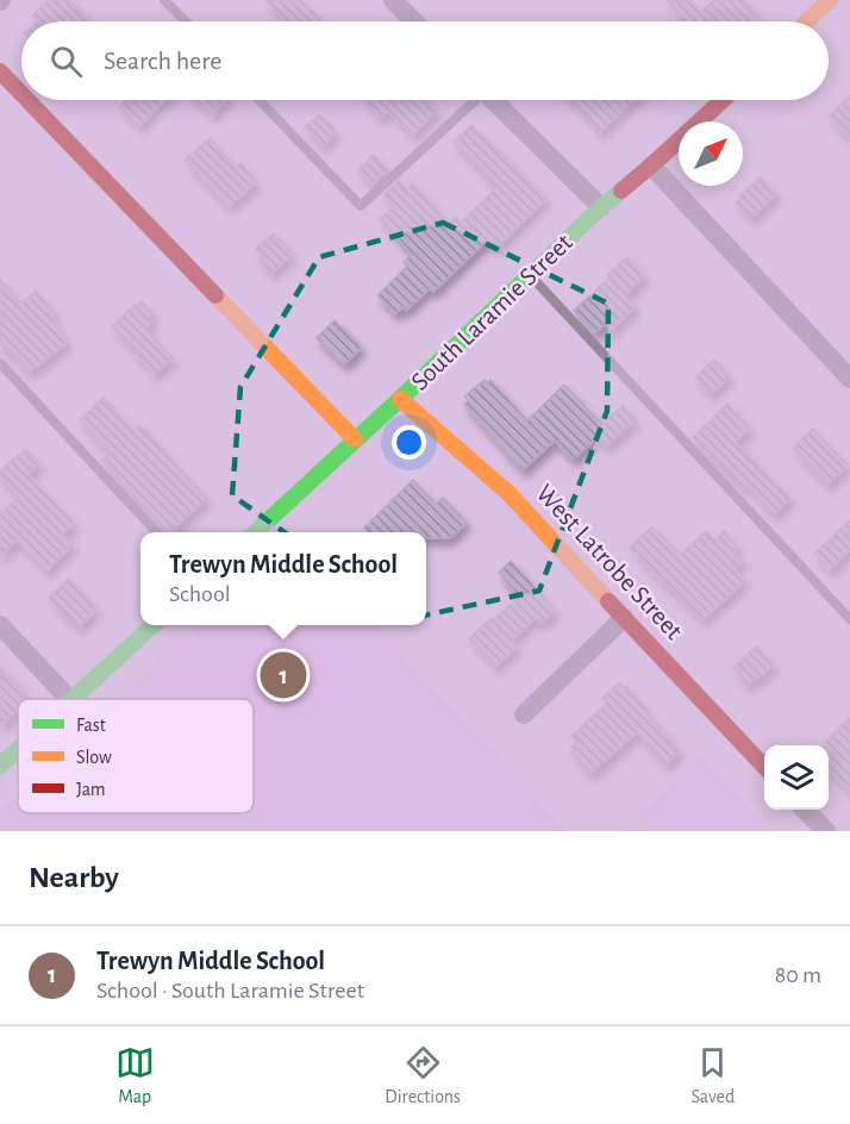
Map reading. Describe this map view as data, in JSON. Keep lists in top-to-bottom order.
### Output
{
  "streets": {
    "street": ["South Laramie Street", "West Latrobe Street"]
  },
  "crossings": [
    ["South Laramie Street", "West Latrobe Street"]
  ],
  "legend": ["Fast", "Slow", "Jam"],
  "north": "top right",
  "page": {
    "search": "Search here",
    "popup": ["Trewyn Middle School", "School"],
    "pins": "1",
    "heading": "Nearby",
    "list": [
      {
        "mark": "1",
        "name": "Trewyn Middle School",
        "note": "School · South Laramie Street",
        "value": "80 m"
      }
    ],
    "nav": ["Map", "Directions", "Saved"]
  }
}
